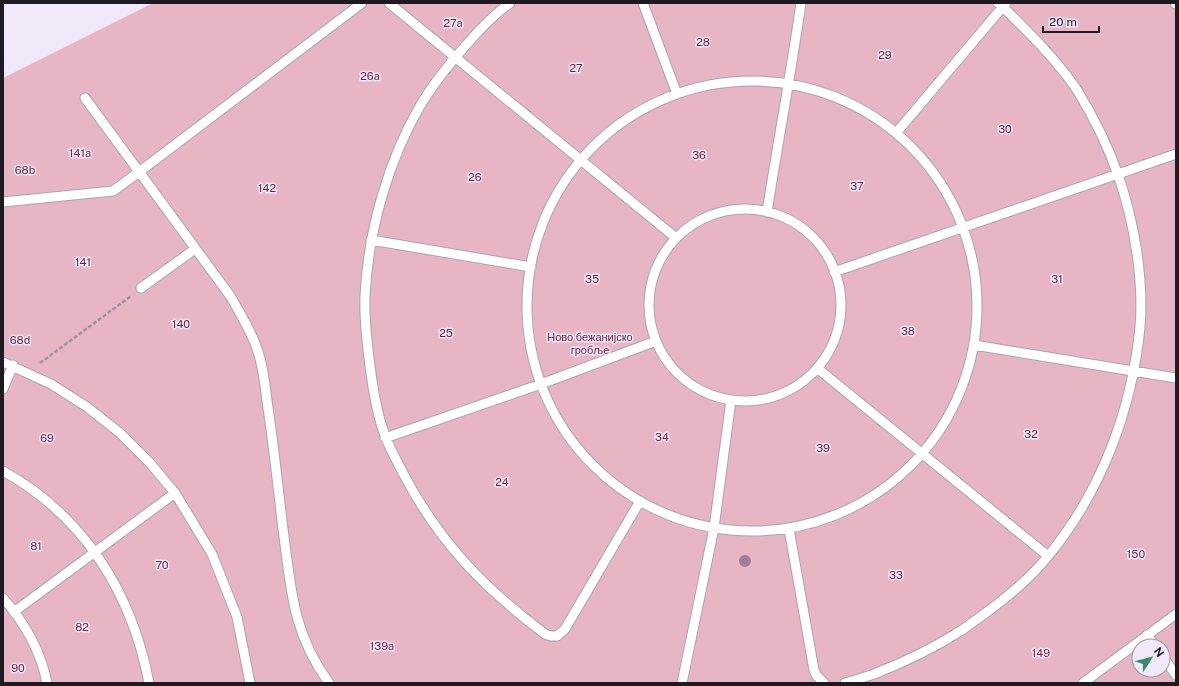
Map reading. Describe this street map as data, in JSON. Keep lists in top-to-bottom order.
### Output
{
  "parks": [
    "27a",
    "28",
    "29",
    "27",
    "26a",
    "30",
    "141a",
    "36",
    "68b",
    "26",
    "37",
    "142",
    "141",
    "35",
    "31",
    "140",
    "38",
    "25",
    "Ново бежанијско гробље",
    "68d",
    "32",
    "34",
    "69",
    "39",
    "24",
    "81",
    "150",
    "70",
    "33",
    "82",
    "139a",
    "149",
    "90"
  ],
  "scale_bar": "20 m",
  "north": "top right"
}
